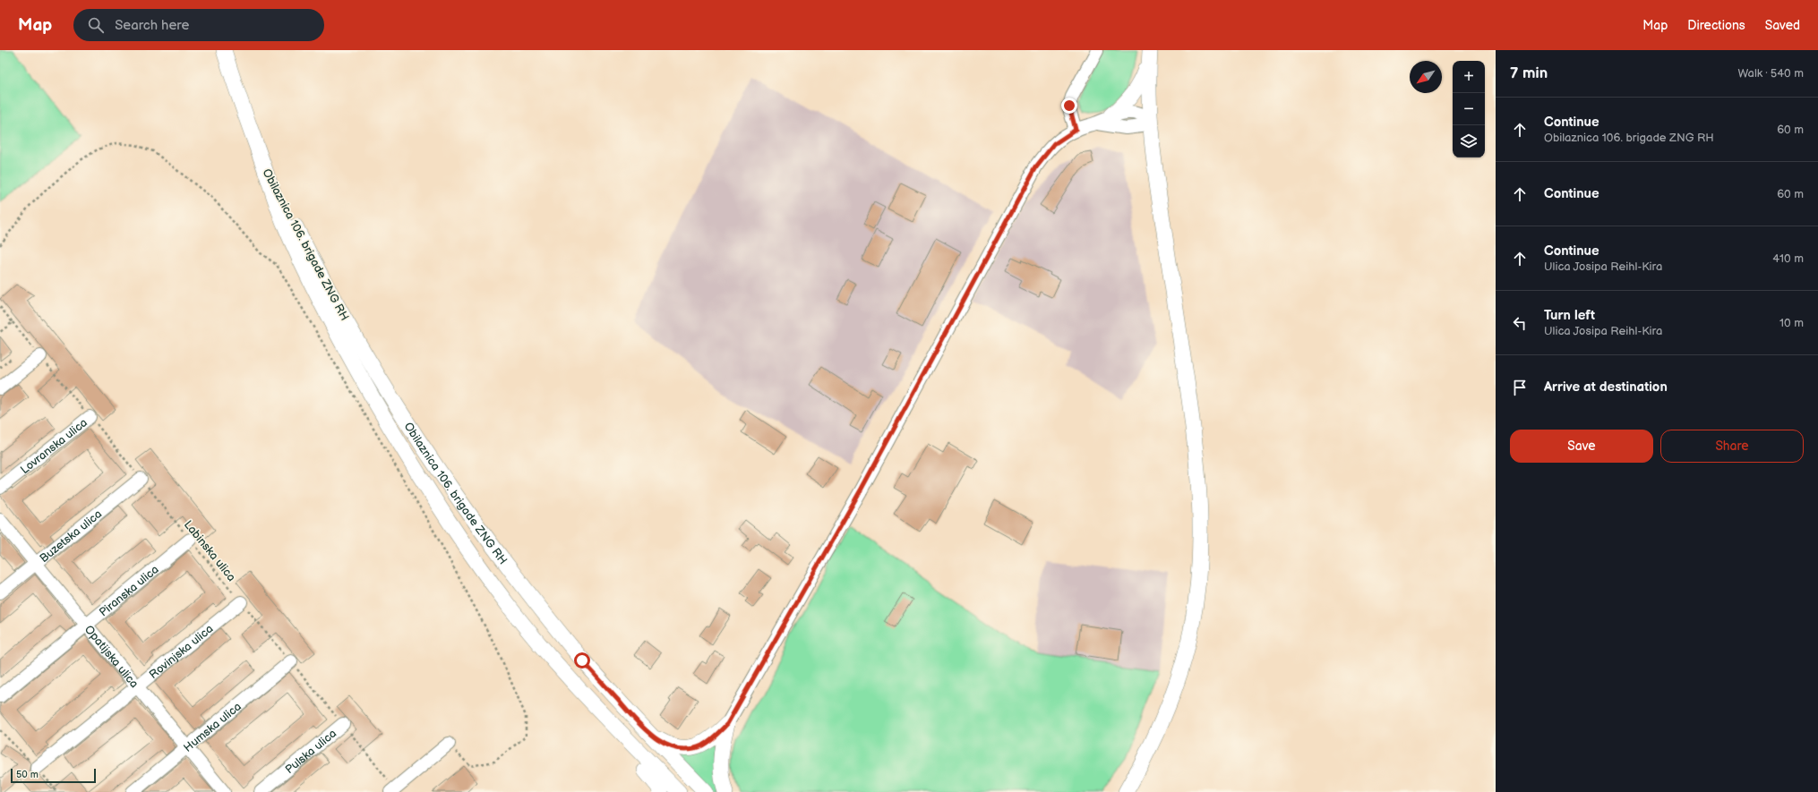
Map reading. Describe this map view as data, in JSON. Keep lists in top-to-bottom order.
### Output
{
  "streets": {
    "main road": ["Obilaznica 106. brigade ZNG RH"],
    "street": [
      "Lovranska ulica",
      "Buzetska ulica",
      "Piranska ulica",
      "Rovinjska ulica",
      "Opatijska ulica",
      "Humska ulica",
      "Pulska ulica"
    ],
    "path": ["Labinska ulica"]
  },
  "crossings": [
    ["Lovranska ulica", "Labinska ulica"],
    ["Buzetska ulica", "Labinska ulica"],
    ["Buzetska ulica", "Opatijska ulica"],
    ["Labinska ulica", "Piranska ulica"],
    ["Labinska ulica", "Rovinjska ulica"],
    ["Labinska ulica", "Humska ulica"],
    ["Labinska ulica", "Pulska ulica"],
    ["Piranska ulica", "Opatijska ulica"],
    ["Rovinjska ulica", "Opatijska ulica"],
    ["Opatijska ulica", "Humska ulica"]
  ],
  "scale_bar": "50 m",
  "north": "bottom left",
  "page": {
    "header": "Map",
    "search": "Search here",
    "nav": ["Map", "Directions", "Saved"],
    "heading": ["7 min", "Walk · 540 m"],
    "map_buttons": ["+", "−"],
    "list": [
      ["Continue", "Obilaznica 106. brigade ZNG RH", "60 m"],
      ["Continue", "60 m"],
      ["Continue", "Ulica Josipa Reihl-Kira", "410 m"],
      ["Turn left", "Ulica Josipa Reihl-Kira", "10 m"],
      "Arrive at destination"
    ],
    "buttons": ["Save", "Share"],
    "scale": "50 m"
  }
}
